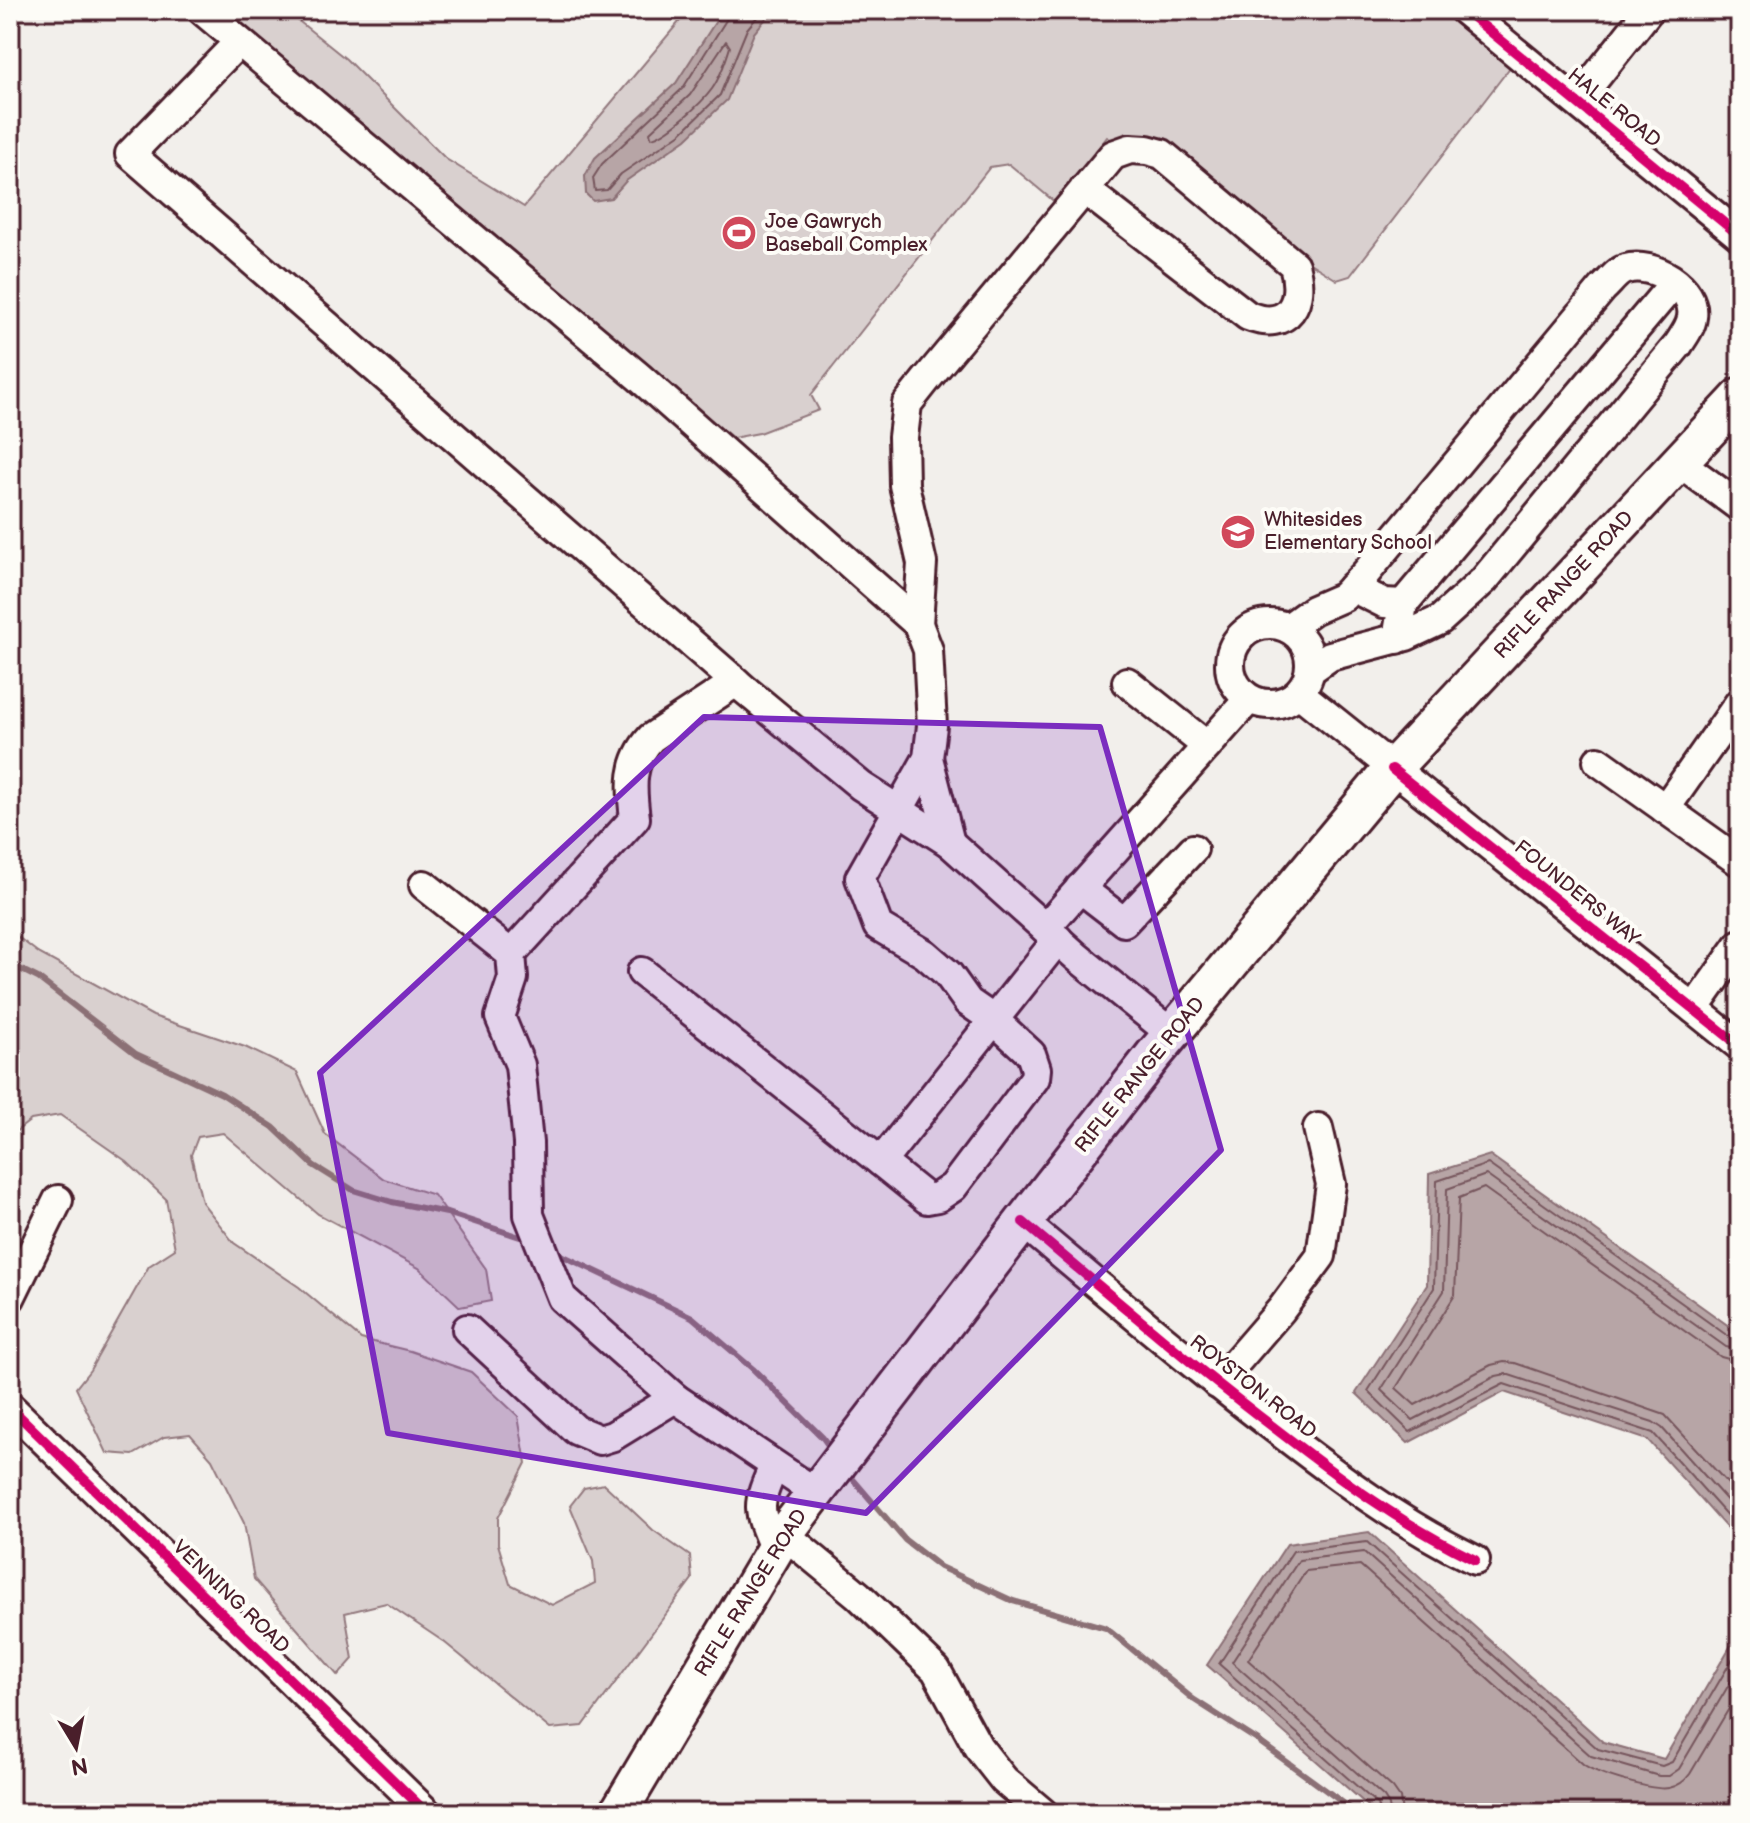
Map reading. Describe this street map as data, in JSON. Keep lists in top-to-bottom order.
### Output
{
  "streets": {
    "main road": ["RIFLE RANGE ROAD"],
    "street": [
      "HALE ROAD",
      "FOUNDERS WAY",
      "ROYSTON ROAD",
      "VENNING ROAD"
    ]
  },
  "crossings": [
    ["RIFLE RANGE ROAD", "FOUNDERS WAY"],
    ["RIFLE RANGE ROAD", "ROYSTON ROAD"]
  ],
  "places": {
    "sports": ["Joe Gawrych Baseball Complex"],
    "school or university": ["Whitesides Elementary School"]
  },
  "north": "bottom"
}
